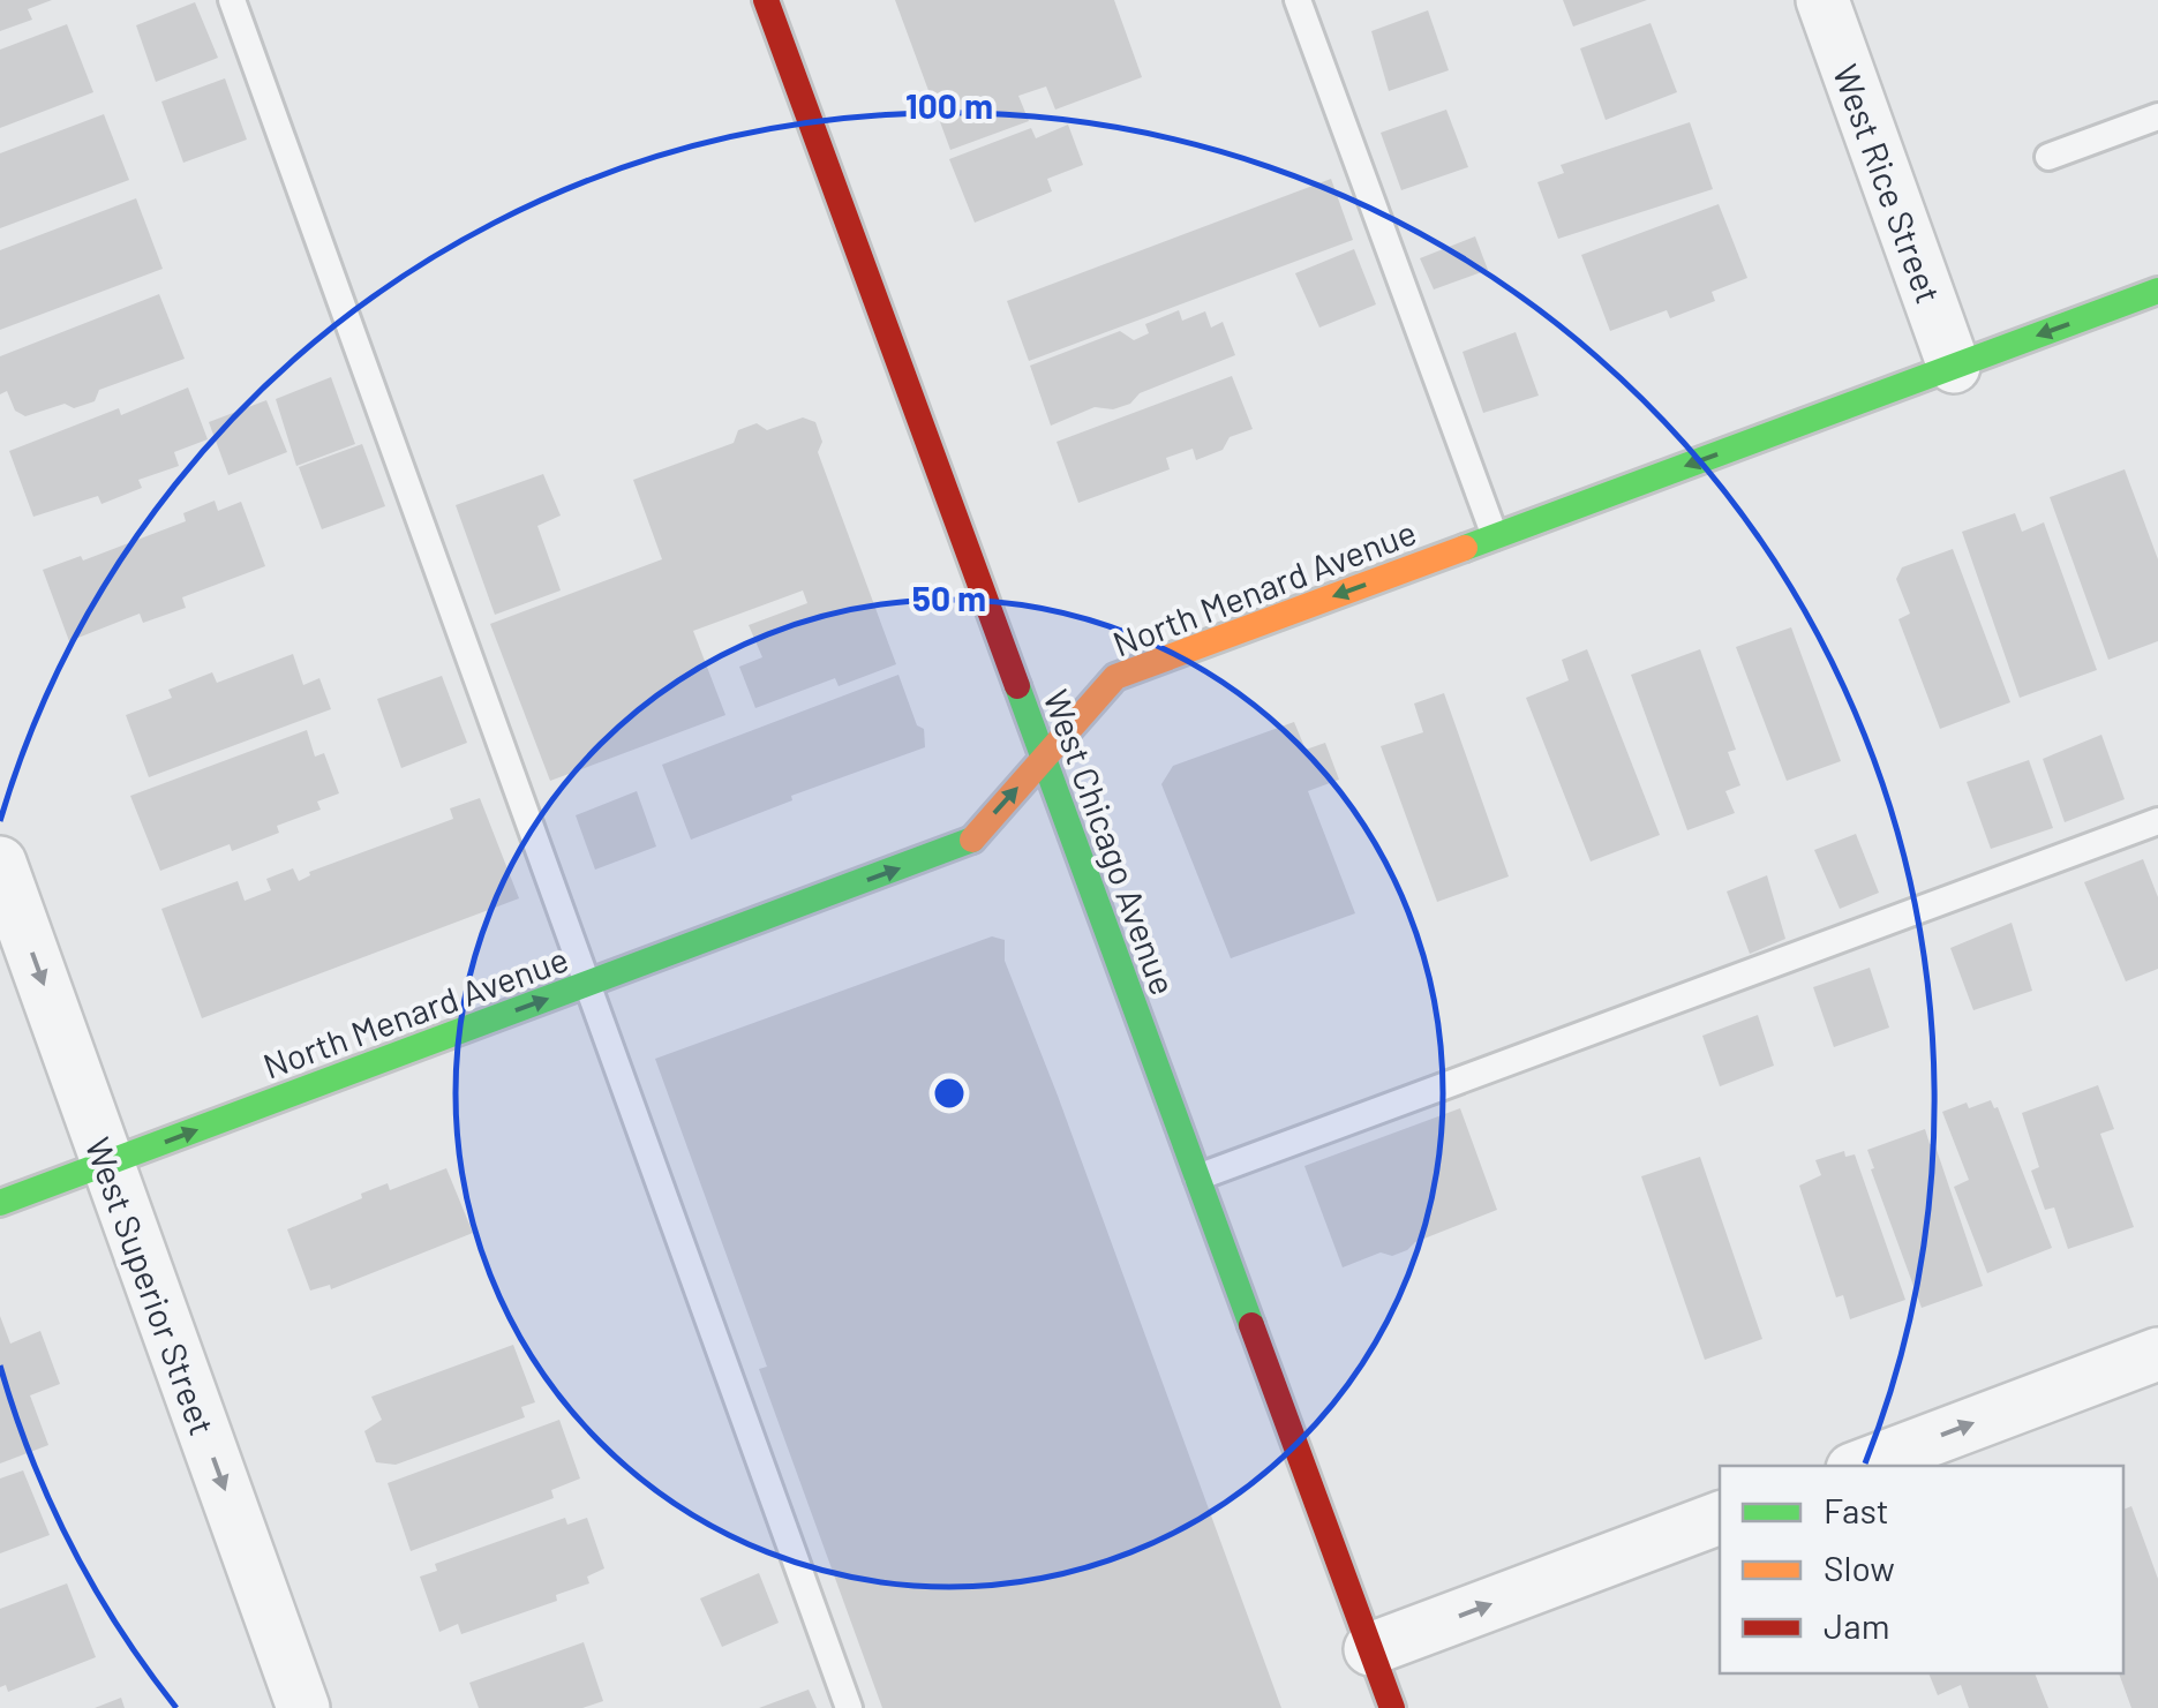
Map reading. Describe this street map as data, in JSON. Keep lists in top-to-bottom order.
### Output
{
  "streets": {
    "street": [
      "West Rice Street",
      "North Menard Avenue",
      "West Chicago Avenue",
      "West Superior Street"
    ]
  },
  "crossings": [
    ["West Rice Street", "North Menard Avenue"],
    ["North Menard Avenue", "West Chicago Avenue"],
    ["North Menard Avenue", "West Superior Street"]
  ],
  "one_way": ["West Superior Street"],
  "legend": ["Fast", "Slow", "Jam"],
  "rings": ["100 m", "50 m"]
}
